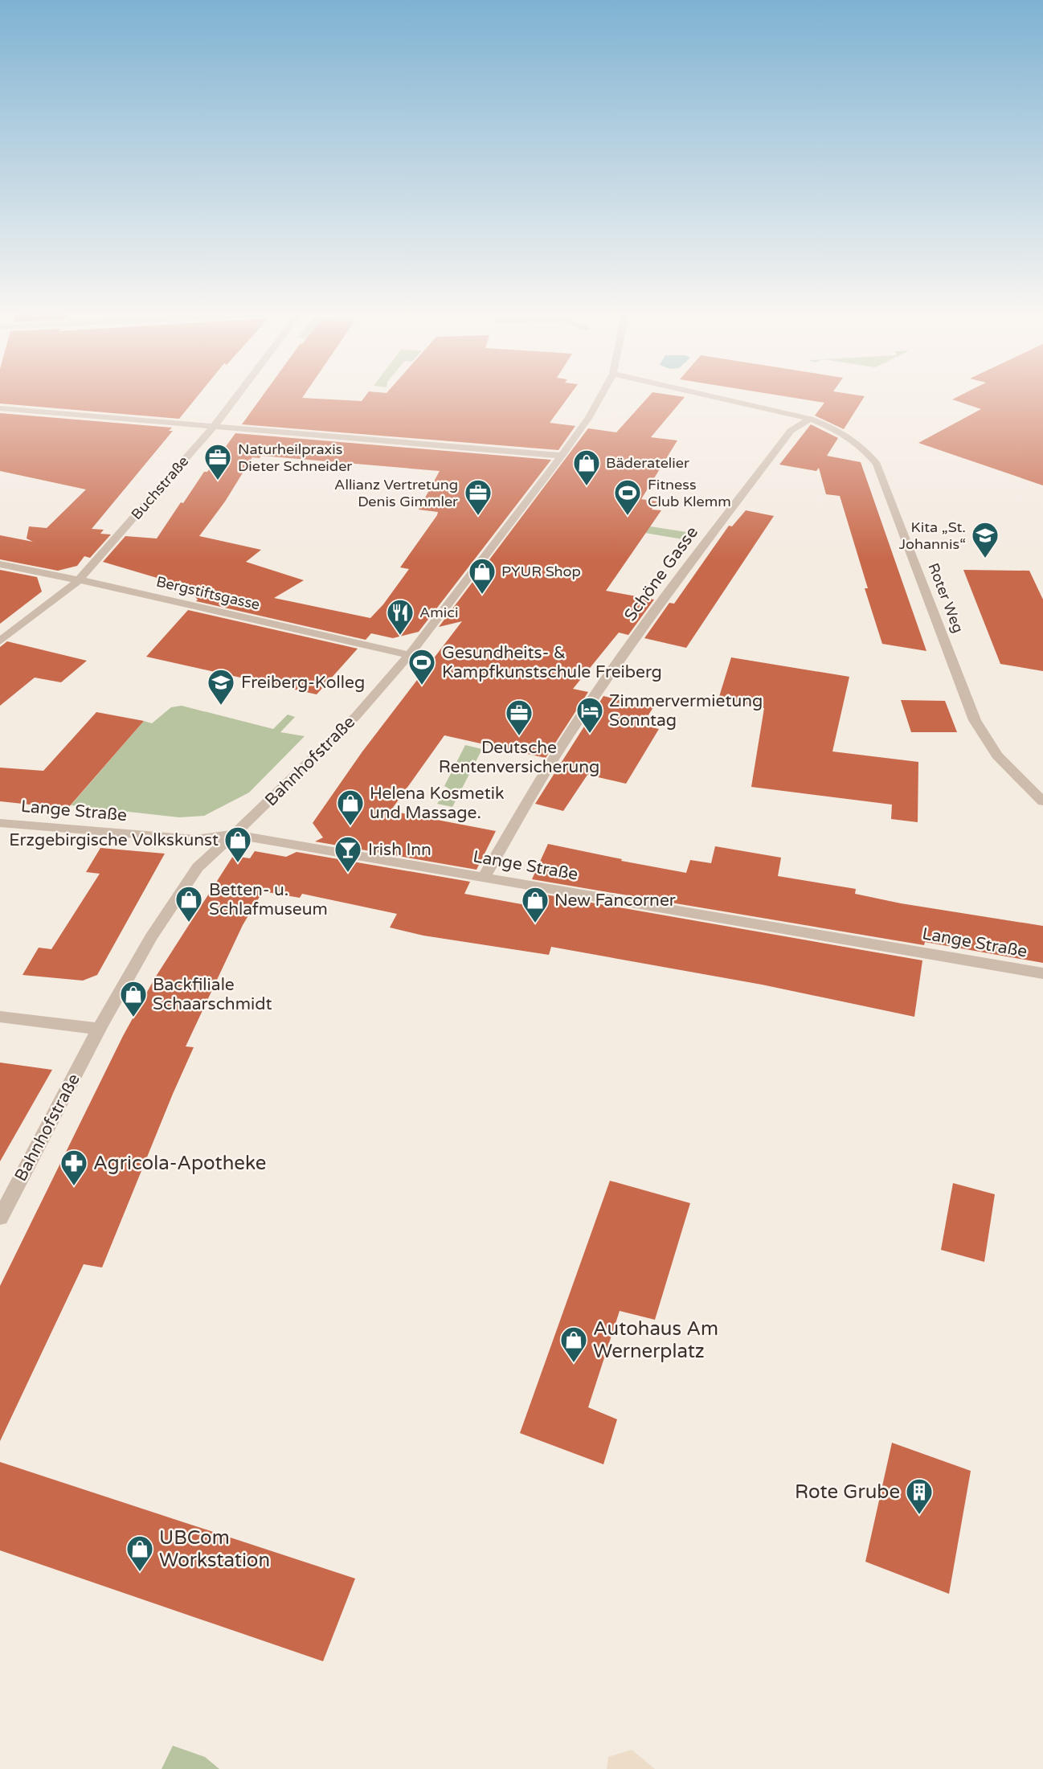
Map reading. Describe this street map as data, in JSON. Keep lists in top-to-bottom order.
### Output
{
  "streets": {
    "street": [
      "Buchstraße",
      "Schöne Gasse",
      "Bergstiftsgasse",
      "Roter Weg",
      "Bahnhofstraße",
      "Lange Straße"
    ]
  },
  "crossings": [
    ["Buchstraße", "Bergstiftsgasse"],
    ["Schöne Gasse", "Roter Weg"],
    ["Schöne Gasse", "Lange Straße"],
    ["Bergstiftsgasse", "Bahnhofstraße"],
    ["Bahnhofstraße", "Lange Straße"]
  ],
  "places": {
    "office": ["Naturheilpraxis Dieter Schneider", "Allianz Vertretung Denis Gimmler", "Deutsche Rentenversicherung"],
    "shop": [
      "Bäderatelier",
      "PYUR Shop",
      "Helena Kosmetik und Massage.",
      "Erzgebirgische Volkskunst",
      "Betten- u. Schlafmuseum",
      "New Fancorner",
      "Backfiliale Schaarschmidt",
      "Autohaus Am Wernerplatz",
      "UBCom Workstation"
    ],
    "sports": ["Fitness Club Klemm", "Gesundheits- & Kampfkunstschule Freiberg"],
    "school or university": ["Kita „St. Johannis“", "Freiberg-Kolleg"],
    "restaurant": ["Amici"],
    "hotel": ["Zimmervermietung Sonntag"],
    "bar": ["Irish Inn"],
    "pharmacy": ["Agricola-Apotheke"],
    "building": ["Rote Grube"]
  }
}
